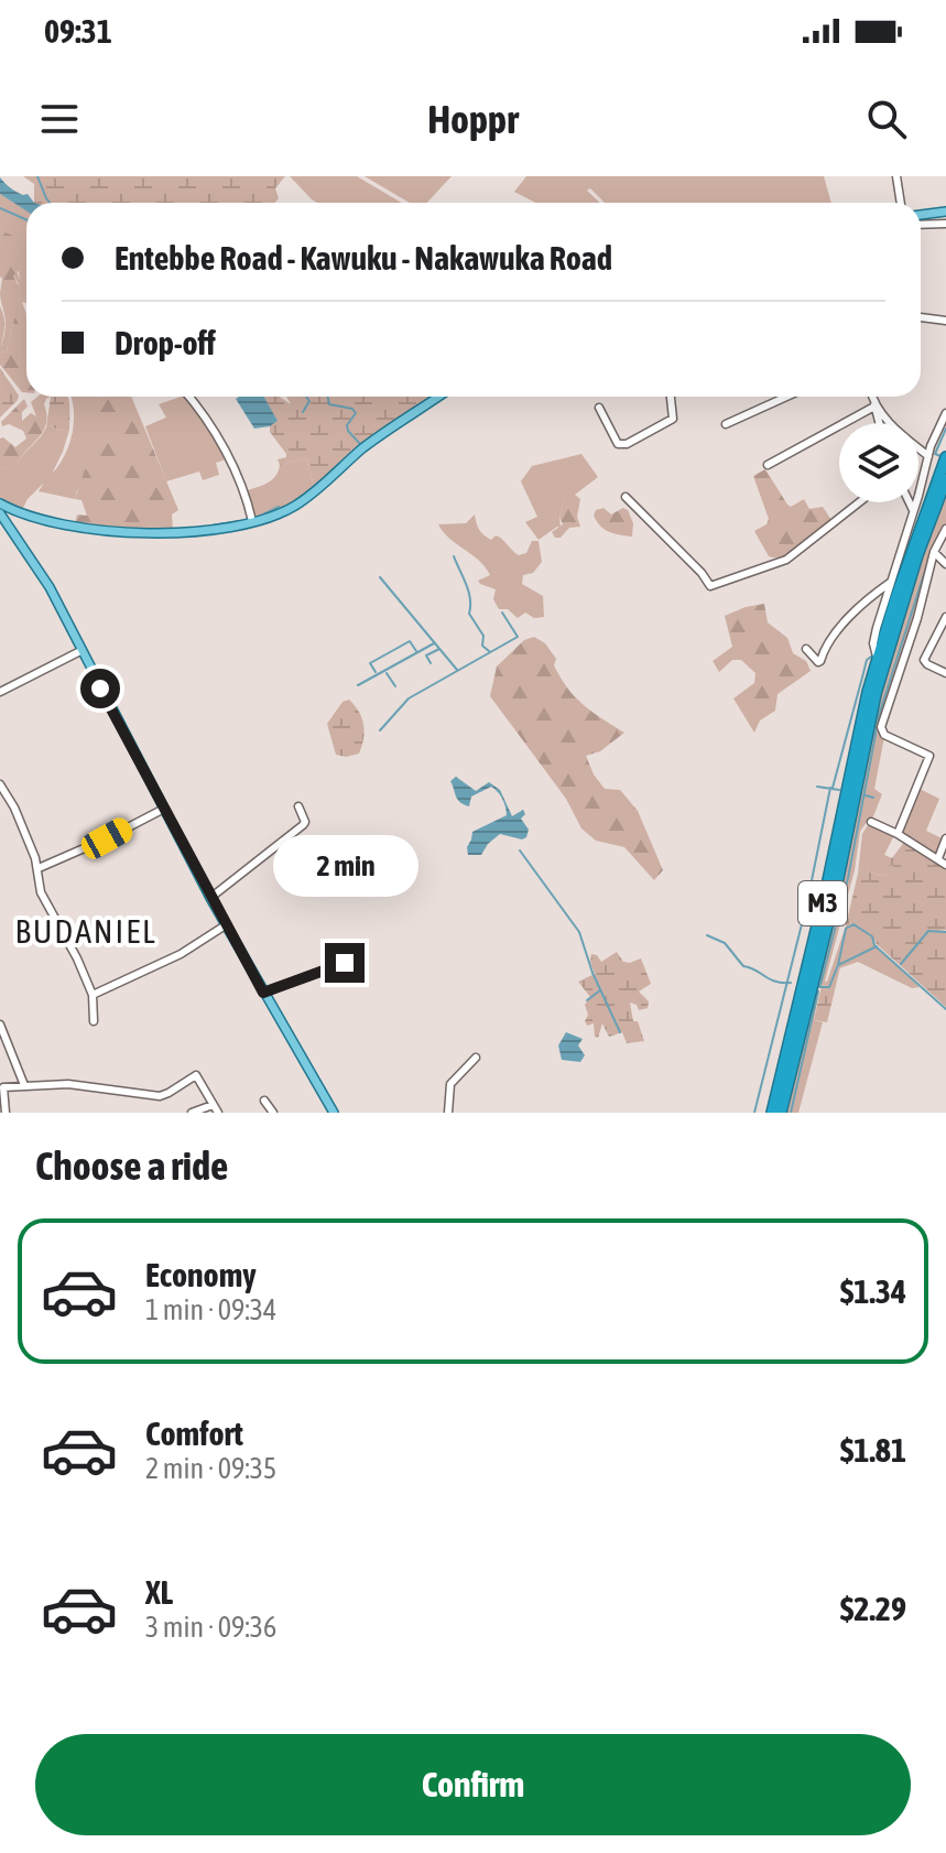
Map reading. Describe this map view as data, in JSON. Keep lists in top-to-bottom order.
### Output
{
  "streets": {
    "highway": ["M3"]
  },
  "districts": ["BUDANIEL"],
  "page": {
    "status": "09:31",
    "header": "Hoppr",
    "banner": ["Entebbe Road - Kawuku - Nakawuka Road", "Drop-off"],
    "bubble": "2 min",
    "heading": "Choose a ride",
    "list": [
      {
        "name": "Economy",
        "note": "1 min · 09:34",
        "value": "$1.34"
      },
      {
        "name": "Comfort",
        "note": "2 min · 09:35",
        "value": "$1.81"
      },
      {
        "name": "XL",
        "note": "3 min · 09:36",
        "value": "$2.29"
      }
    ],
    "buttons": "Confirm"
  }
}
